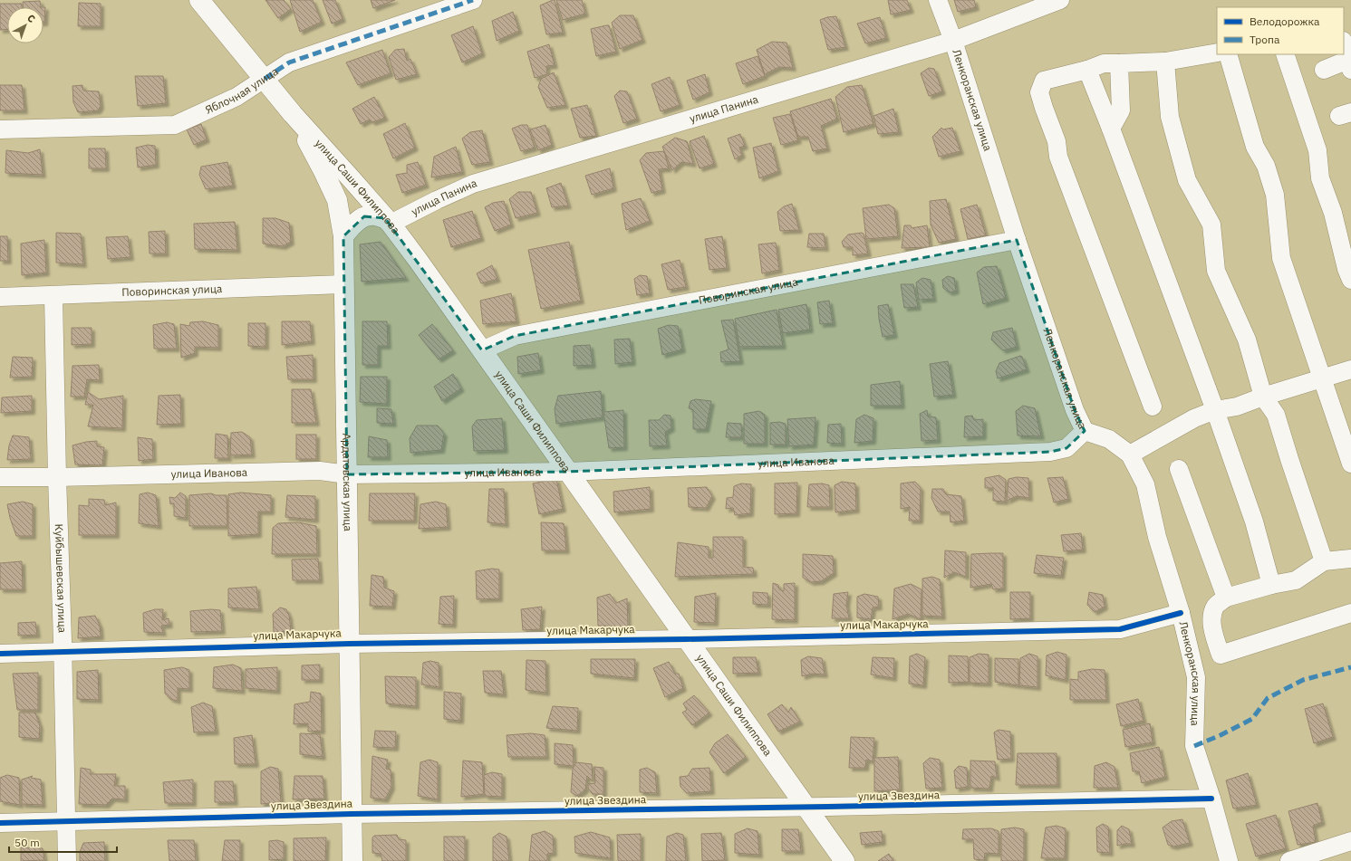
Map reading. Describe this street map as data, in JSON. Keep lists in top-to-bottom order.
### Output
{
  "streets": {
    "highway": ["улица Саши Филиппова", "Ардатовская улица"],
    "street": [
      "Яблочная улица",
      "Ленкоранская улица",
      "улица Панина",
      "Поворинская улица",
      "улица Иванова",
      "Куйбышевская улица",
      "улица Макарчука",
      "улица Звездина"
    ]
  },
  "crossings": [
    ["Яблочная улица", "улица Саши Филиппова"],
    ["Ленкоранская улица", "улица Панина"],
    ["Ленкоранская улица", "Поворинская улица"],
    ["Ленкоранская улица", "улица Иванова"],
    ["Ленкоранская улица", "улица Макарчука"],
    ["Ленкоранская улица", "улица Звездина"],
    ["улица Панина", "улица Саши Филиппова"],
    ["улица Саши Филиппова", "Поворинская улица"],
    ["улица Саши Филиппова", "улица Иванова"],
    ["улица Саши Филиппова", "Ардатовская улица"],
    ["улица Саши Филиппова", "улица Макарчука"],
    ["улица Саши Филиппова", "улица Звездина"],
    ["Поворинская улица", "Ардатовская улица"],
    ["Поворинская улица", "Куйбышевская улица"],
    ["улица Иванова", "Ардатовская улица"],
    ["улица Иванова", "Куйбышевская улица"],
    ["Ардатовская улица", "улица Макарчука"],
    ["Ардатовская улица", "улица Звездина"],
    ["Куйбышевская улица", "улица Макарчука"],
    ["Куйбышевская улица", "улица Звездина"]
  ],
  "legend": ["Велодорожка", "Тропа"],
  "scale_bar": "50 m",
  "north": "top right"
}
